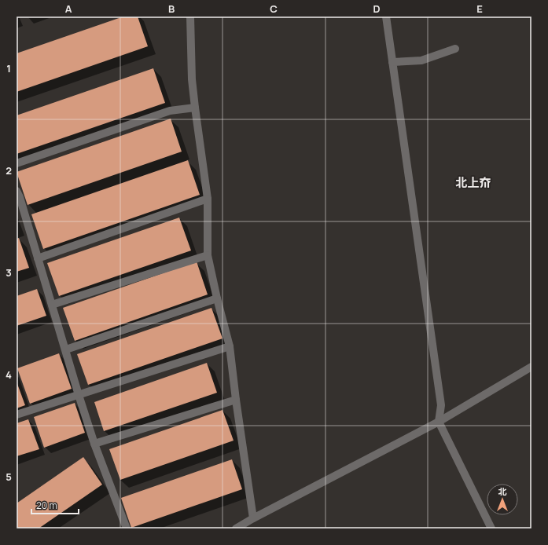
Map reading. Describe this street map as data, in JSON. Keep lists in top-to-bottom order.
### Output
{
  "districts": ["北上夼"],
  "scale_bar": "20 m",
  "north": "top",
  "grid": {
    "columns": [
      "A",
      "B",
      "C",
      "D",
      "E"
    ],
    "rows": [
      "1",
      "2",
      "3",
      "4",
      "5"
    ]
  }
}
